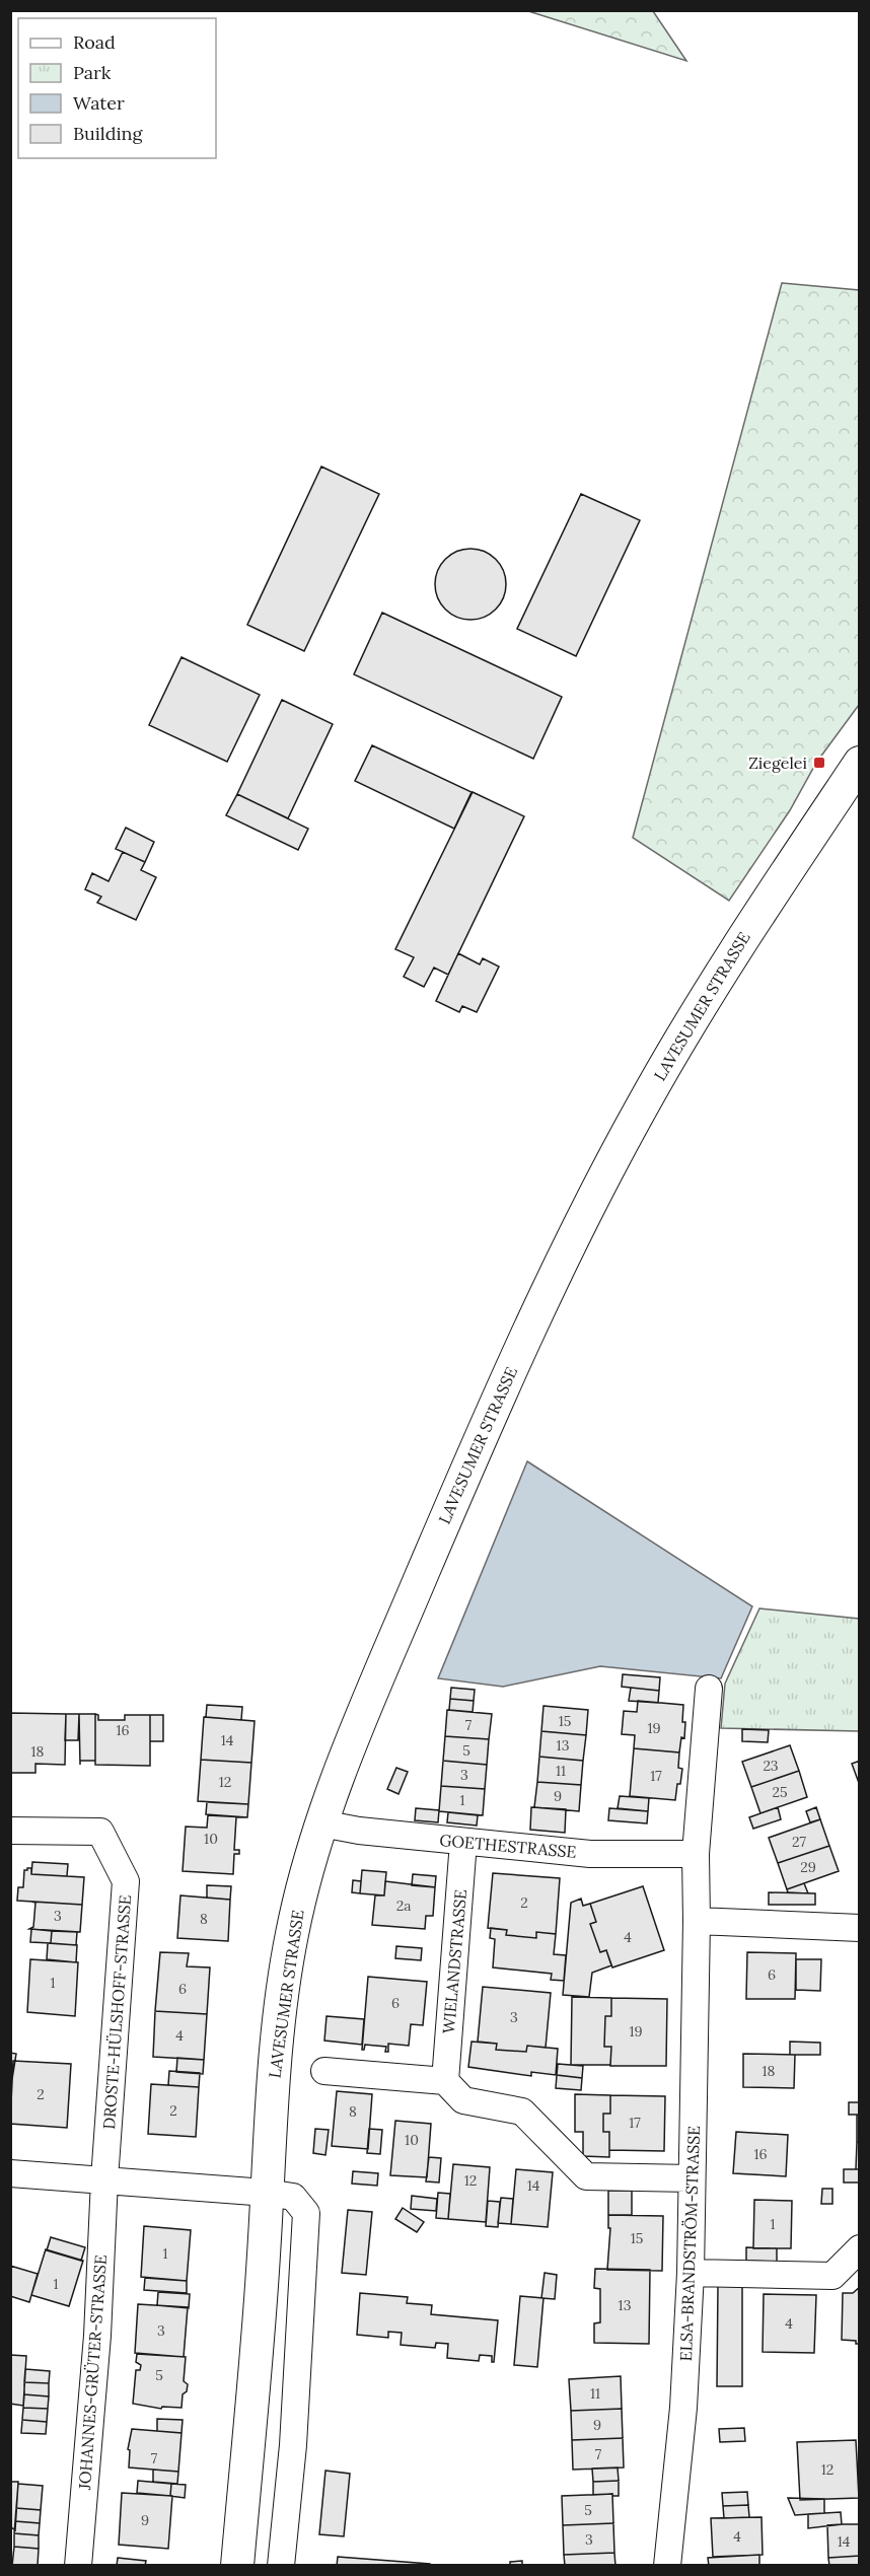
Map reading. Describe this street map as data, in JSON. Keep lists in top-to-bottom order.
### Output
{
  "streets": {
    "street": [
      "LAVESUMER STRASSE",
      "GOETHESTRASSE",
      "WIELANDSTRASSE",
      "DROSTE-HÜLSHOFF-STRASSE",
      "ELSA-BRANDSTRÖM-STRASSE",
      "JOHANNES-GRÜTER-STRASSE"
    ]
  },
  "crossings": [
    ["LAVESUMER STRASSE", "GOETHESTRASSE"],
    ["GOETHESTRASSE", "WIELANDSTRASSE"],
    ["DROSTE-HÜLSHOFF-STRASSE", "JOHANNES-GRÜTER-STRASSE"]
  ],
  "places": {
    "transit": ["Ziegelei"]
  },
  "house_numbers": [
    "15",
    "7",
    "19",
    "16",
    "14",
    "13",
    "5",
    "18",
    "23",
    "11",
    "3",
    "17",
    "12",
    "25",
    "9",
    "1",
    "10",
    "27",
    "29",
    "2",
    "2a",
    "3",
    "8",
    "4",
    "6",
    "1",
    "6",
    "6",
    "3",
    "19",
    "4",
    "18",
    "2",
    "2",
    "8",
    "17",
    "10",
    "16",
    "12",
    "14",
    "1",
    "15",
    "1",
    "1",
    "13",
    "4",
    "3",
    "5",
    "11",
    "9",
    "7",
    "7",
    "12",
    "5",
    "9",
    "4",
    "3",
    "14"
  ],
  "legend": [
    "Road",
    "Park",
    "Water",
    "Building"
  ]
}
